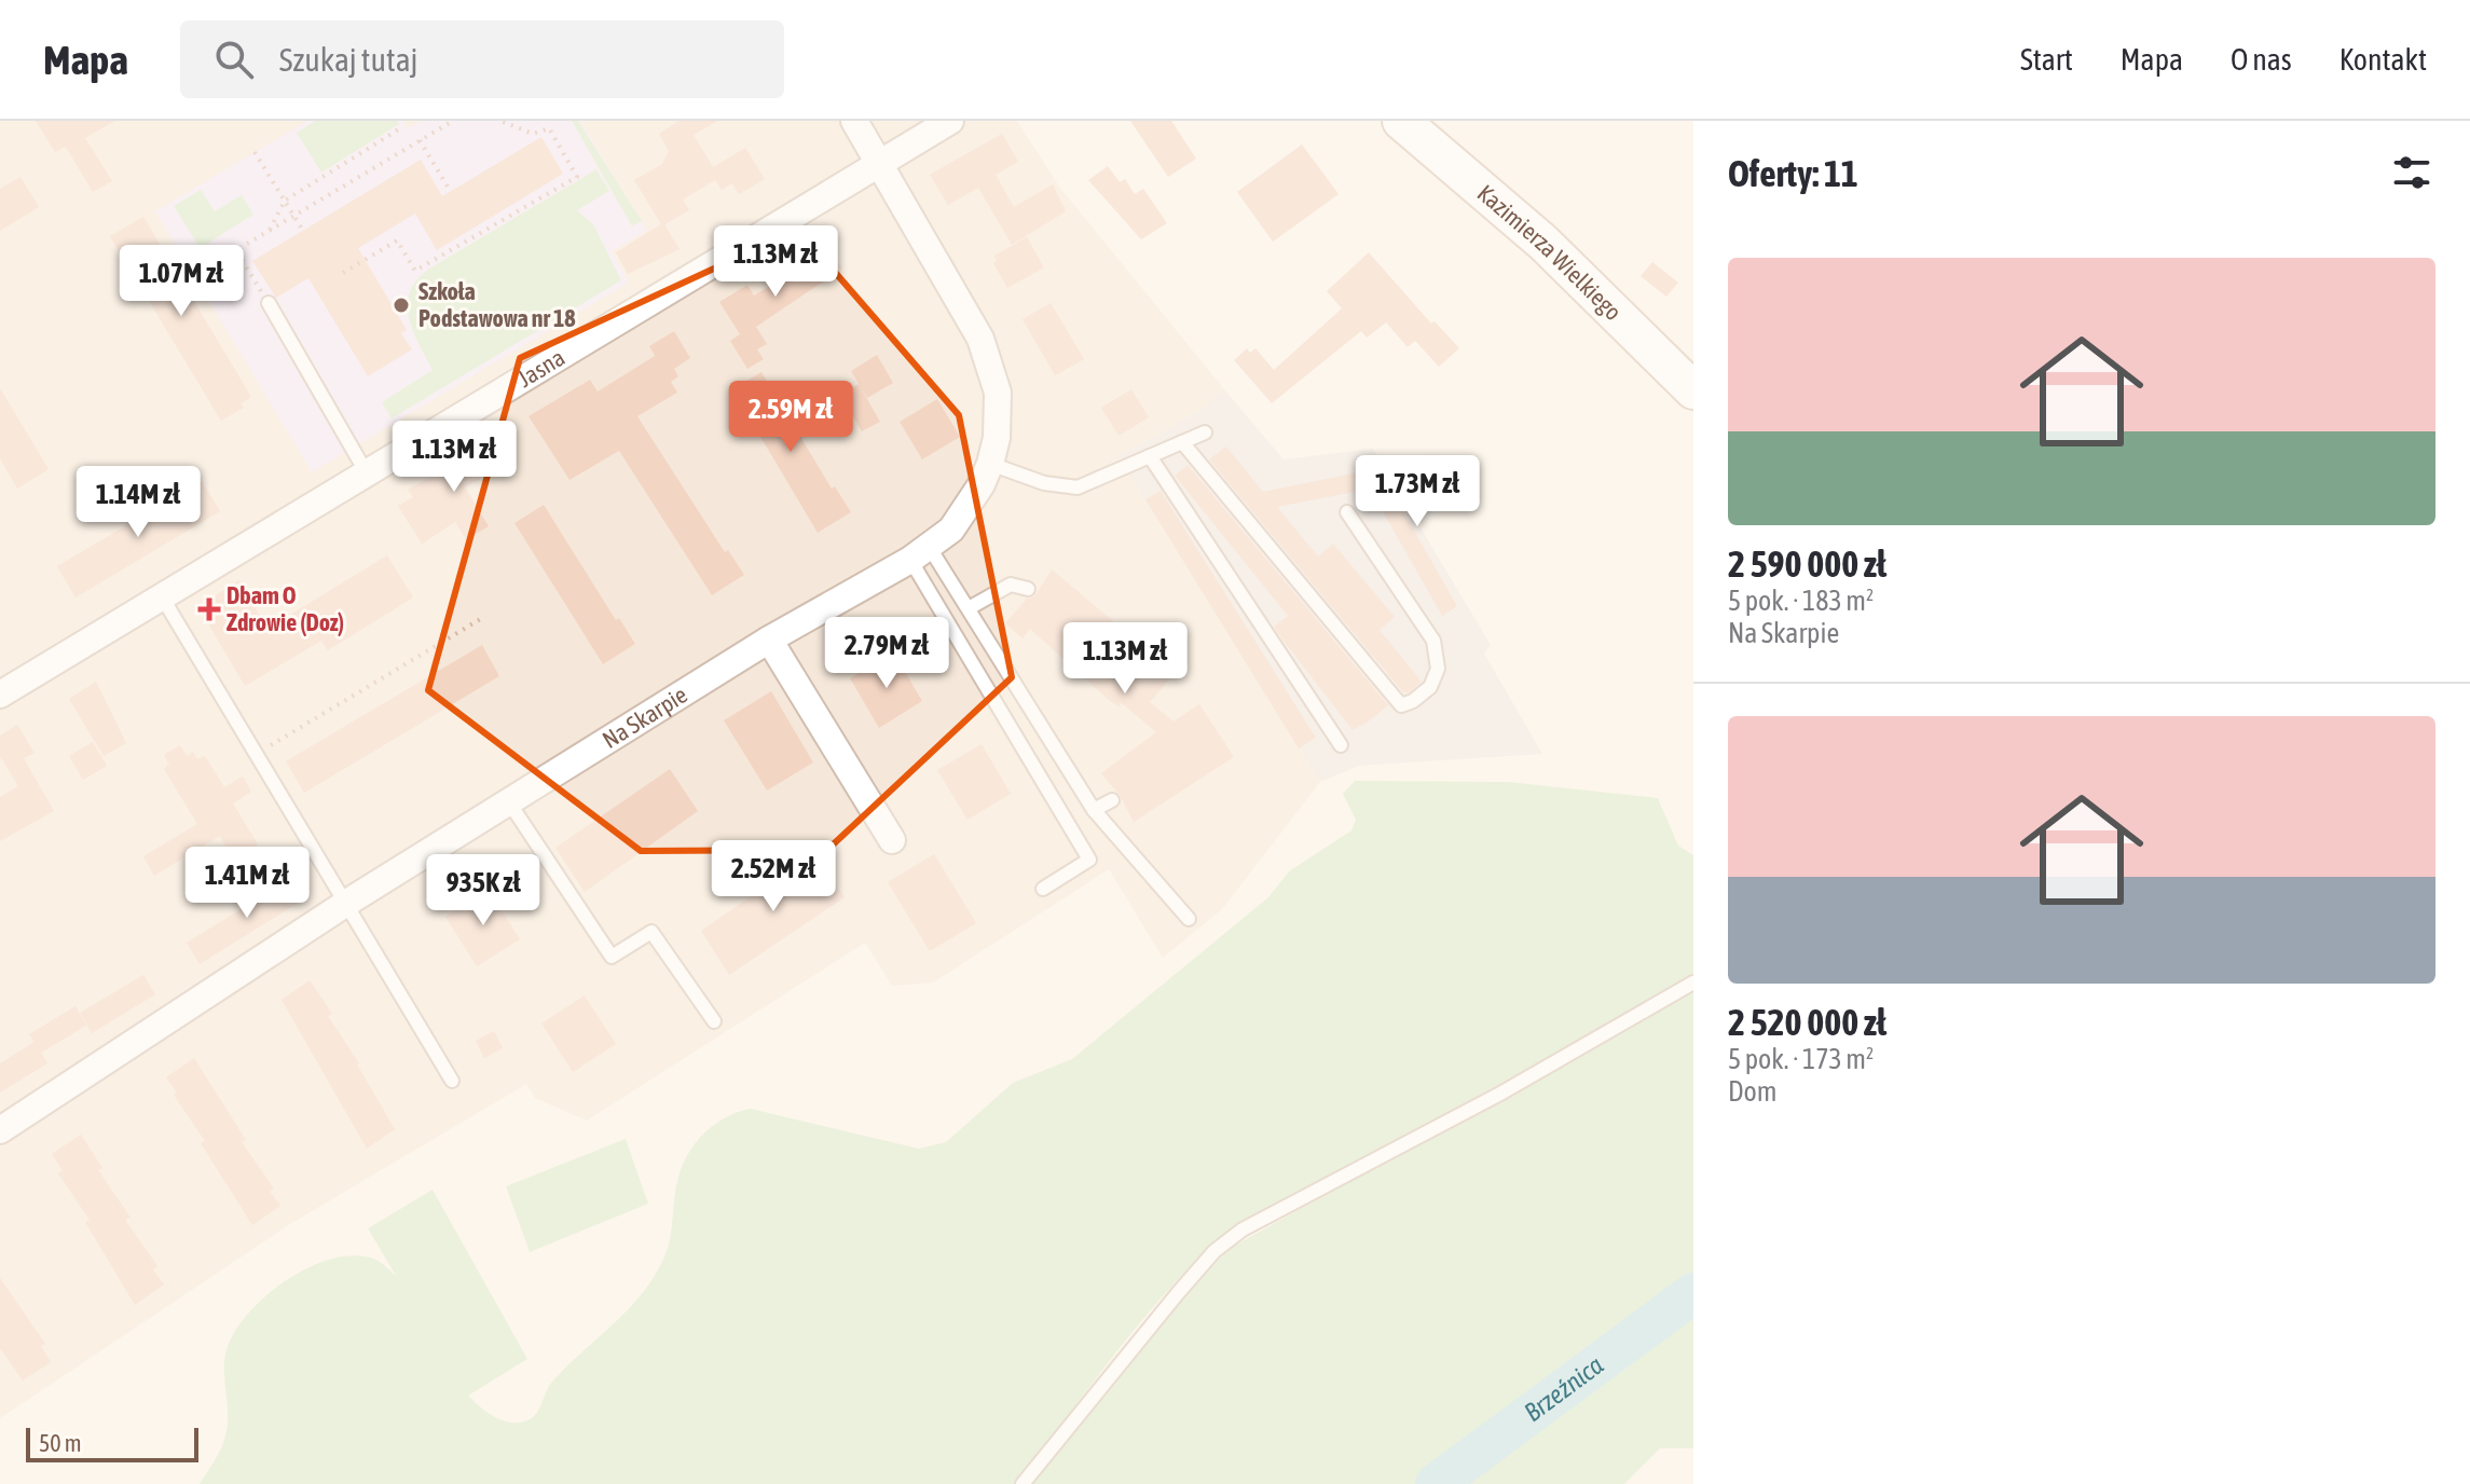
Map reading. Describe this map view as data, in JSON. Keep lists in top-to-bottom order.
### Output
{
  "streets": {
    "street": ["Kazimierza Wielkiego", "Jasna", "Na Skarpie"]
  },
  "crossings": [
    ["Jasna", "Na Skarpie"]
  ],
  "water": ["Brzeźnica"],
  "places": {
    "other": ["Szkoła Podstawowa nr 18"],
    "health": ["Dbam O Zdrowie (Doz)"]
  },
  "scale_bar": "50 m",
  "page": {
    "header": "Mapa",
    "search": "Szukaj tutaj",
    "nav": [
      "Start",
      "Mapa",
      "O nas",
      "Kontakt"
    ],
    "heading": "Oferty: 11",
    "list": [
      {
        "name": "2 590 000 zł",
        "note": "5 pok. · 183 m² · Na Skarpie"
      },
      {
        "name": "2 520 000 zł",
        "note": "5 pok. · 173 m² · Dom"
      }
    ],
    "price": [
      "1.13M zł",
      "1.07M zł",
      "2.59M zł",
      "1.13M zł",
      "1.73M zł",
      "1.14M zł",
      "2.79M zł",
      "1.13M zł",
      "2.52M zł",
      "1.41M zł",
      "935K zł"
    ],
    "scale": "50 m"
  }
}
